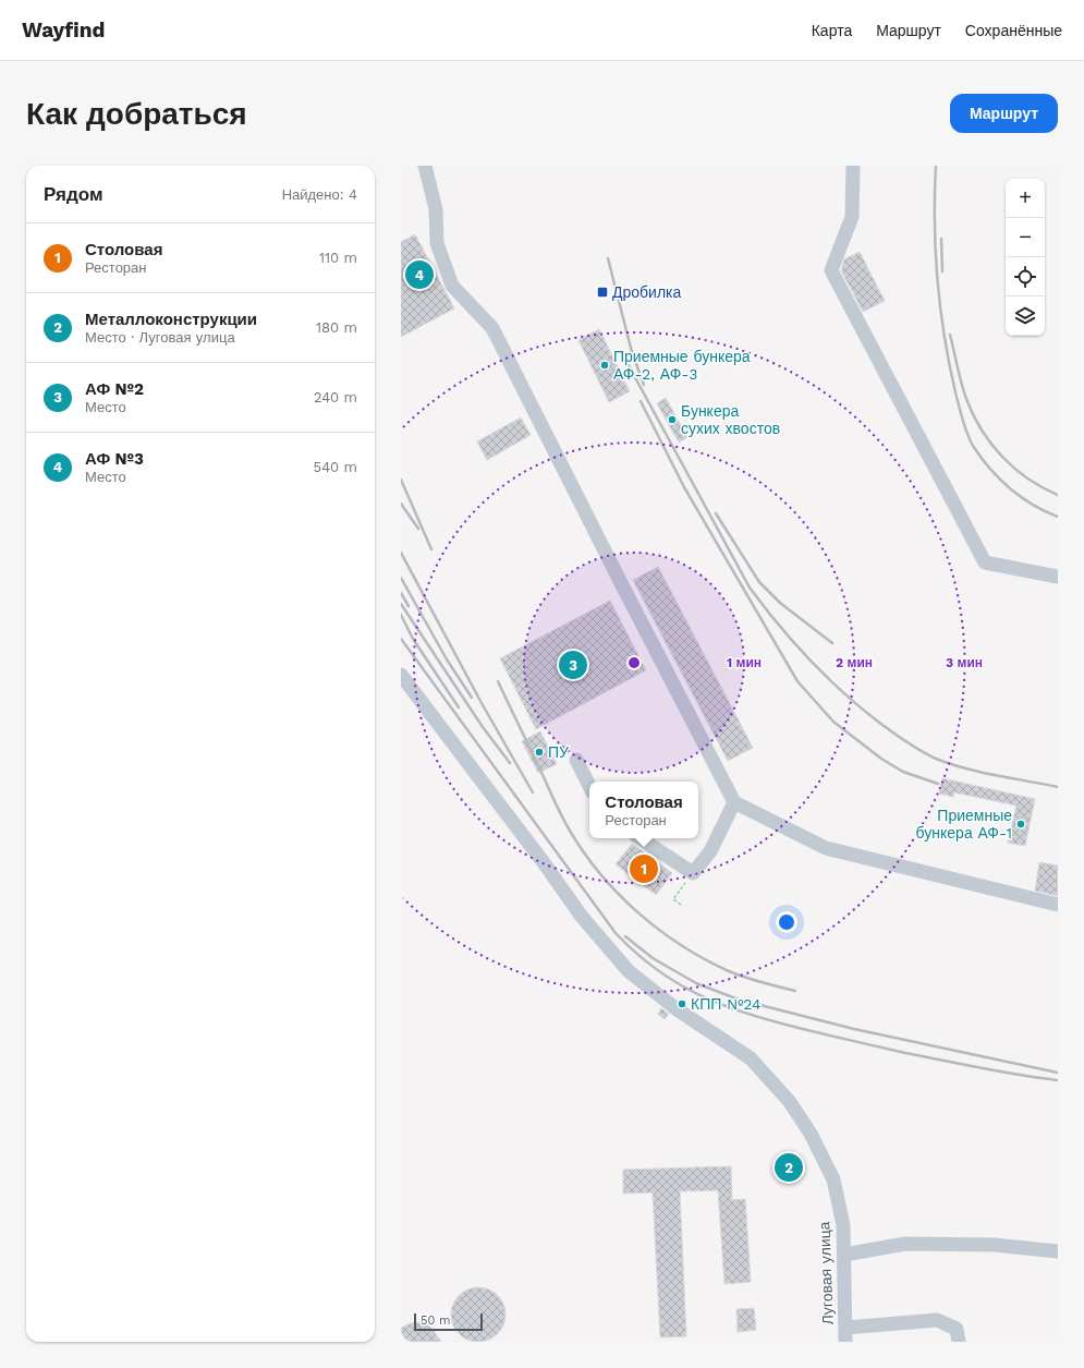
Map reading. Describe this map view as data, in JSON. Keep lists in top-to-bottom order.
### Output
{
  "streets": {
    "street": ["Луговая улица"]
  },
  "places": {
    "transit": ["Дробилка"],
    "other": [
      "Приемные бункера АФ-2, АФ-3",
      "Бункера сухих хвостов",
      "ПУ",
      "Приемные бункера АФ-1",
      "КПП №24"
    ]
  },
  "scale_bar": "50 m",
  "page": {
    "header": "Wayfind",
    "nav": ["Карта", "Маршрут", "Сохранённые"],
    "buttons": "Маршрут",
    "title": "Как добраться",
    "heading": ["Рядом", "Найдено: 4"],
    "map_buttons": ["+", "−"],
    "list": [
      {
        "mark": "1",
        "name": "Столовая",
        "note": "Ресторан",
        "value": "110 m"
      },
      {
        "mark": "2",
        "name": "Металлоконструкции",
        "note": "Место · Луговая улица",
        "value": "180 m"
      },
      {
        "mark": "3",
        "name": "АФ №2",
        "note": "Место",
        "value": "240 m"
      },
      {
        "mark": "4",
        "name": "АФ №3",
        "note": "Место",
        "value": "540 m"
      }
    ],
    "pins": [
      "4",
      "3",
      "1",
      "2"
    ],
    "popup": ["Столовая", "Ресторан"],
    "scale": "50 m"
  },
  "rings": ["1 мин", "2 мин", "3 мин"]
}
